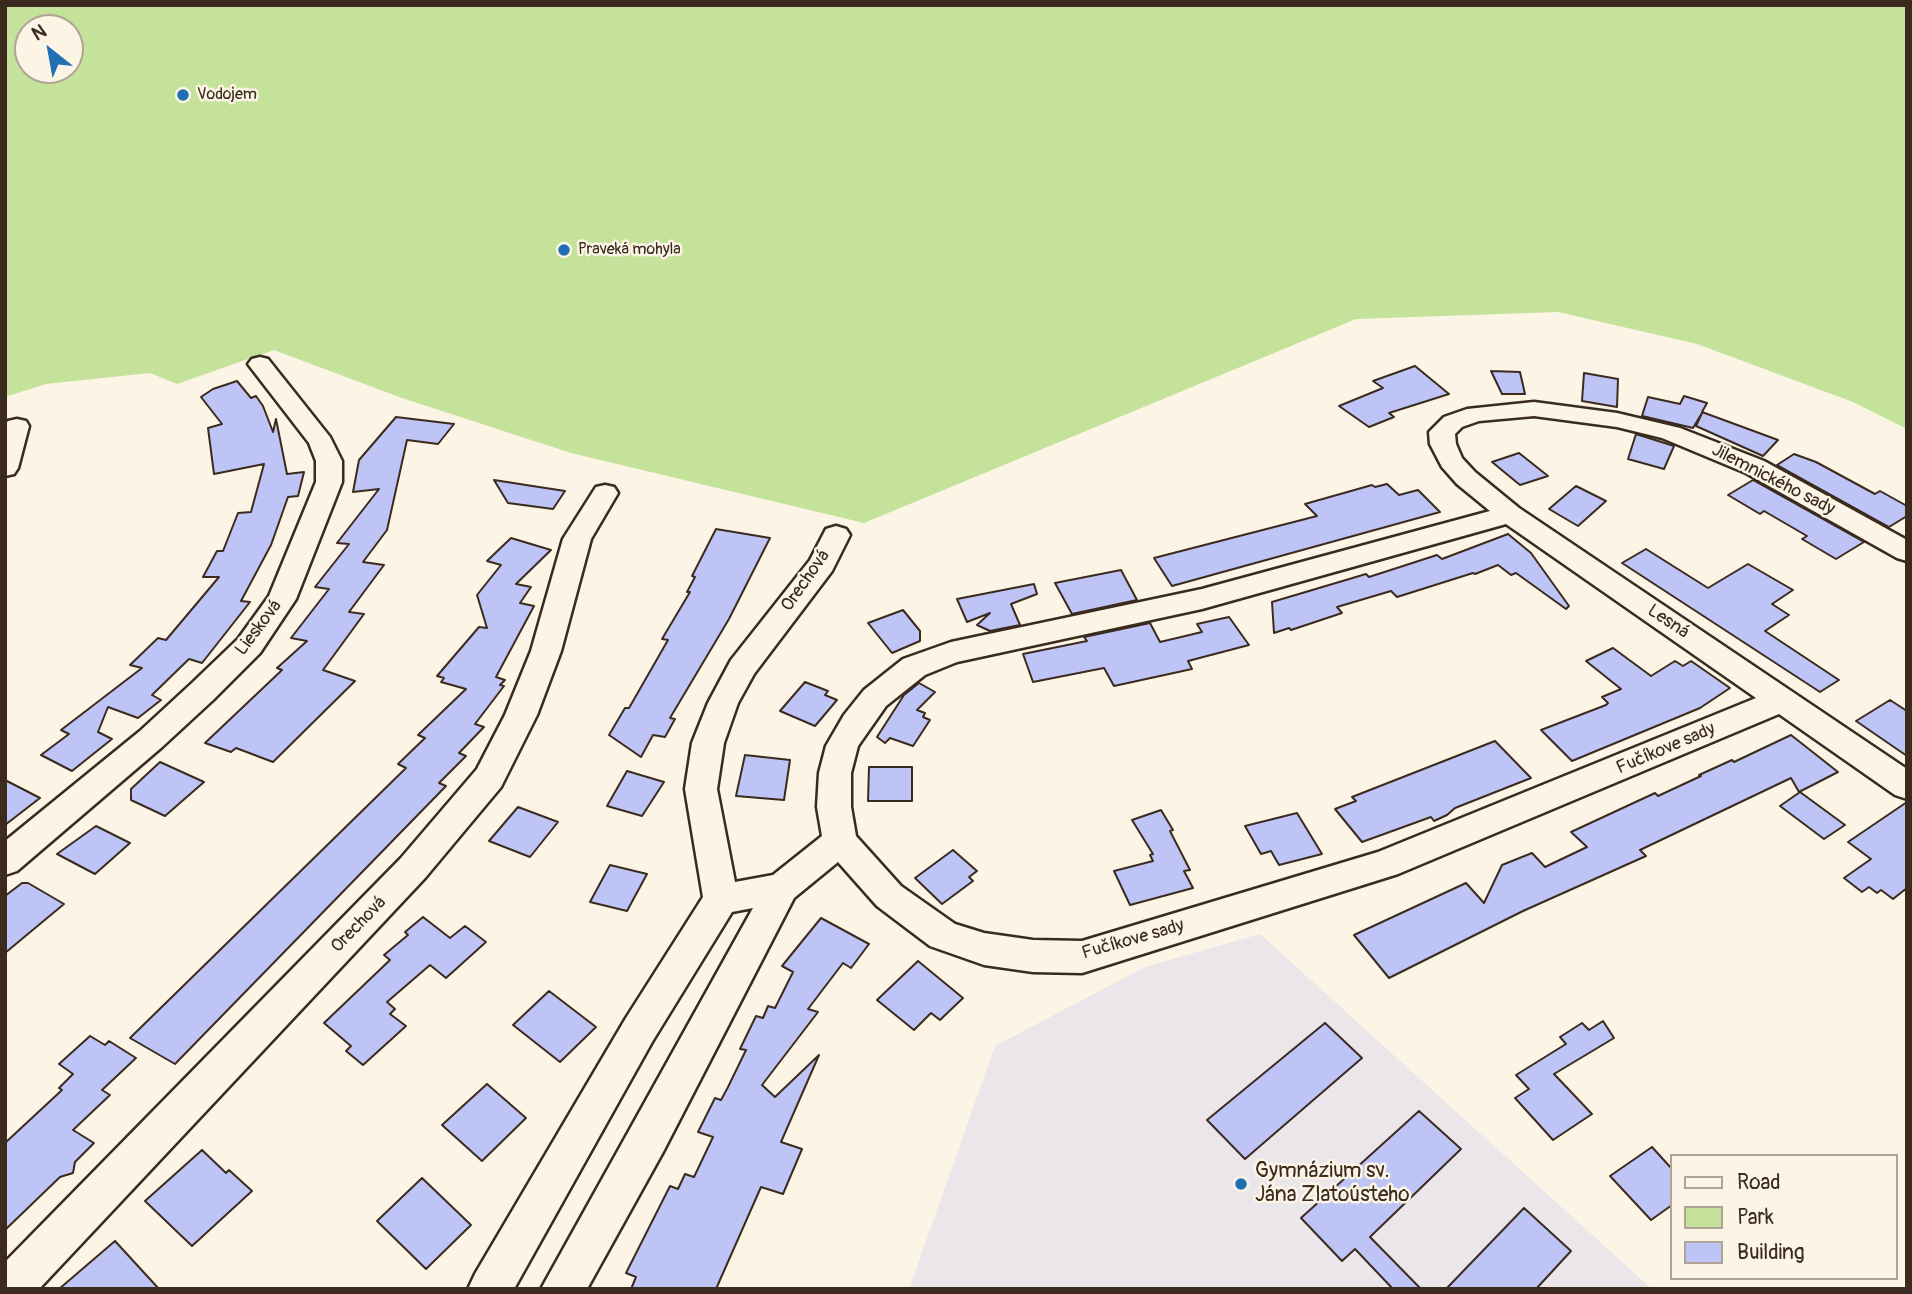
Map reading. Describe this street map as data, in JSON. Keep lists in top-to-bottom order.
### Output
{
  "streets": {
    "street": [
      "Jilemnického sady",
      "Orechová",
      "Lesná",
      "Liesková",
      "Fučíkove sady"
    ]
  },
  "crossings": [
    ["Jilemnického sady", "Lesná"],
    ["Lesná", "Fučíkove sady"]
  ],
  "places": ["Vodojem", "Praveká mohyla", "Gymnázium sv. Jána Zlatoústeho"],
  "legend": ["Road", "Park", "Building"],
  "north": "top left"
}
